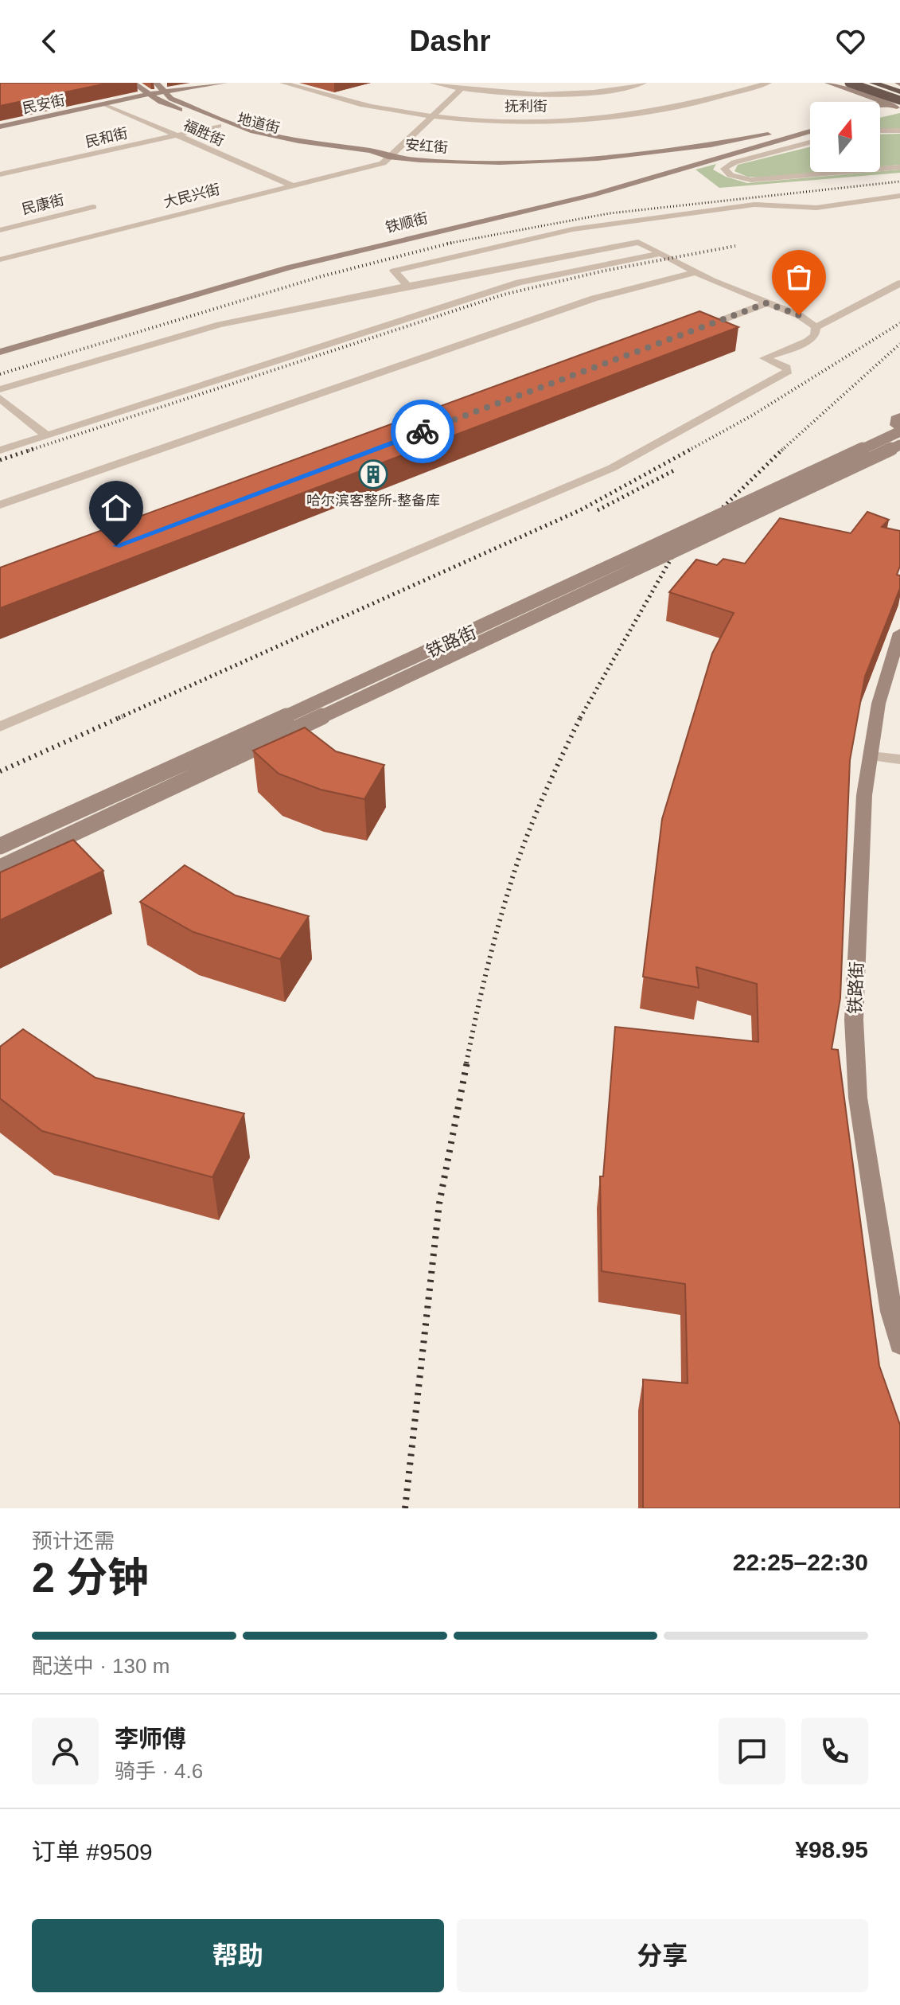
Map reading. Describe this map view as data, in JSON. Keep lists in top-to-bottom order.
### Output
{
  "streets": {
    "main road": [
      "民安街",
      "地道街",
      "安红街",
      "铁顺街",
      "铁路街"
    ],
    "street": [
      "抚利街",
      "福胜街",
      "民和街",
      "大民兴街",
      "民康街"
    ]
  },
  "crossings": [
    ["民安街", "地道街"],
    ["民安街", "福胜街"],
    ["民安街", "安红街"],
    ["地道街", "民和街"],
    ["地道街", "安红街"],
    ["地道街", "大民兴街"],
    ["福胜街", "民和街"],
    ["福胜街", "大民兴街"],
    ["安红街", "大民兴街"]
  ],
  "places": {
    "building": ["哈尔滨客整所-整备库"]
  },
  "north": "top",
  "page": {
    "header": "Dashr",
    "heading": ["2 分钟", "预计还需", "22:25–22:30"],
    "panel": [
      "李师傅",
      "骑手 · 4.6",
      "订单 #9509",
      "¥98.95"
    ],
    "bar": "配送中 · 130 m",
    "buttons": ["帮助", "分享"]
  }
}
